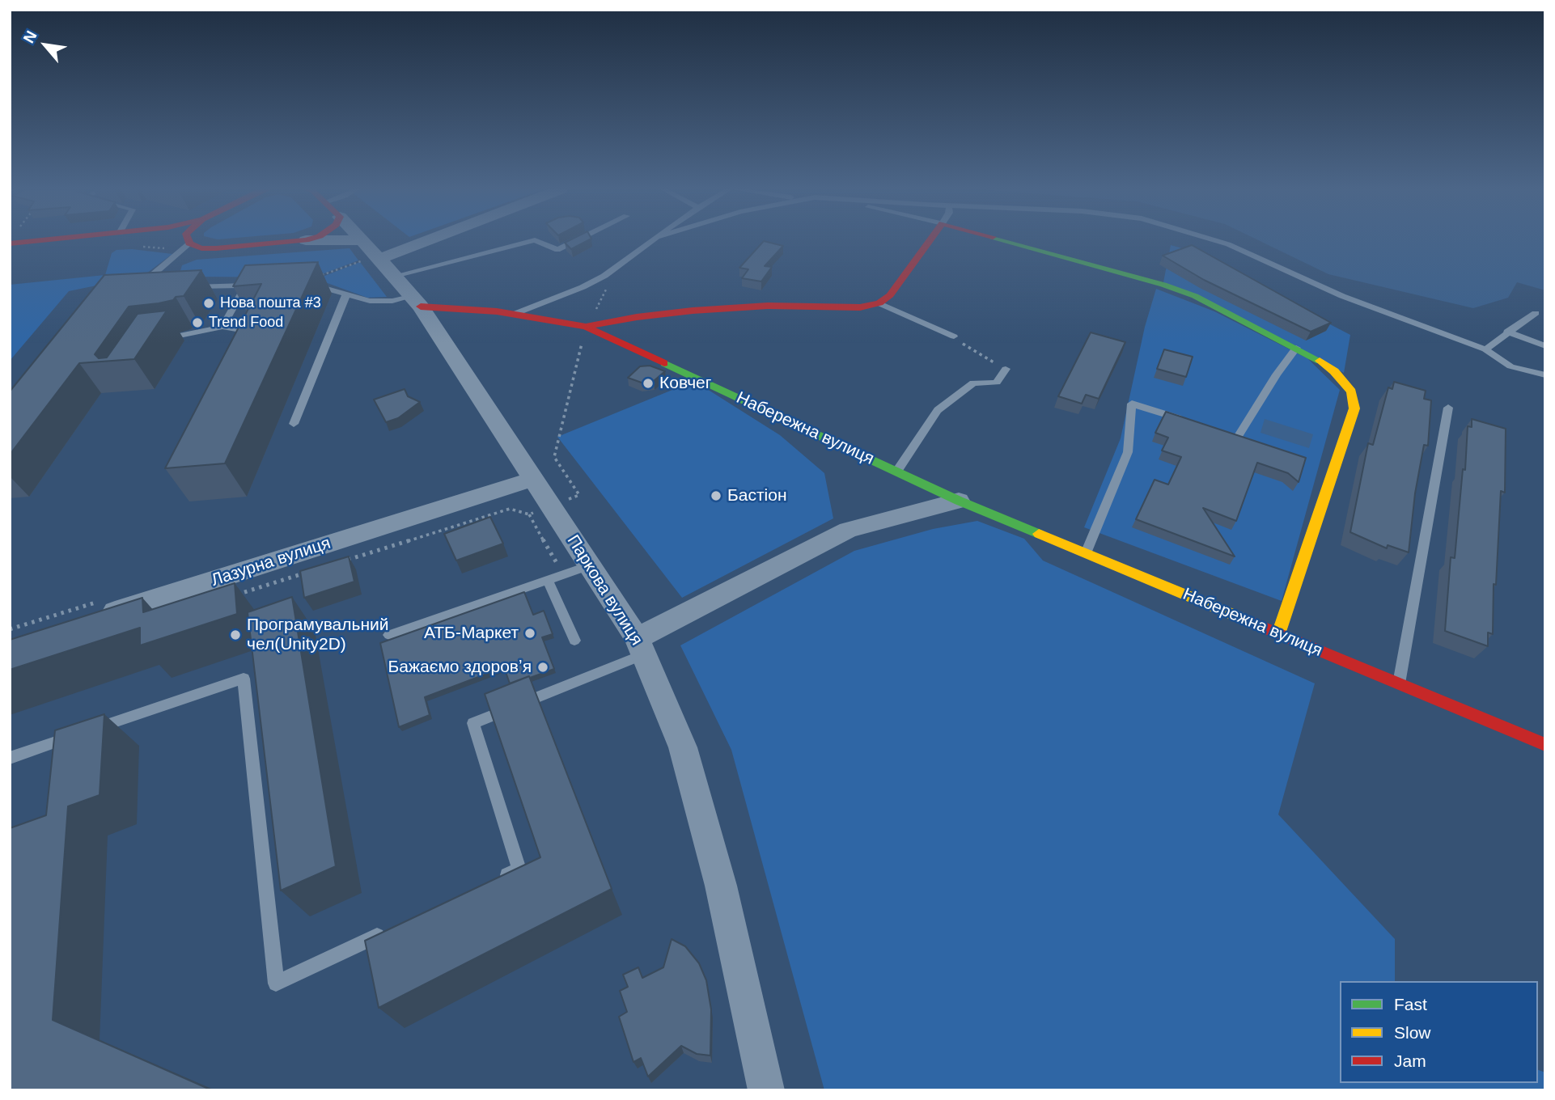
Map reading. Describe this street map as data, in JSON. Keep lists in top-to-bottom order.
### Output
{
  "streets": {
    "street": ["Набережна вулиця", "Лазурна вулиця", "Паркова вулиця"]
  },
  "crossings": [
    ["Набережна вулиця", "Паркова вулиця"],
    ["Лазурна вулиця", "Паркова вулиця"]
  ],
  "places": [
    "Нова пошта #3",
    "Trend Food",
    "Ковчег",
    "Бастіон",
    "АТБ-Маркет",
    "Програмувальний чел(Unity2D)",
    "Бажаємо здоровʼя"
  ],
  "legend": ["Fast", "Slow", "Jam"],
  "north": "top left"
}
